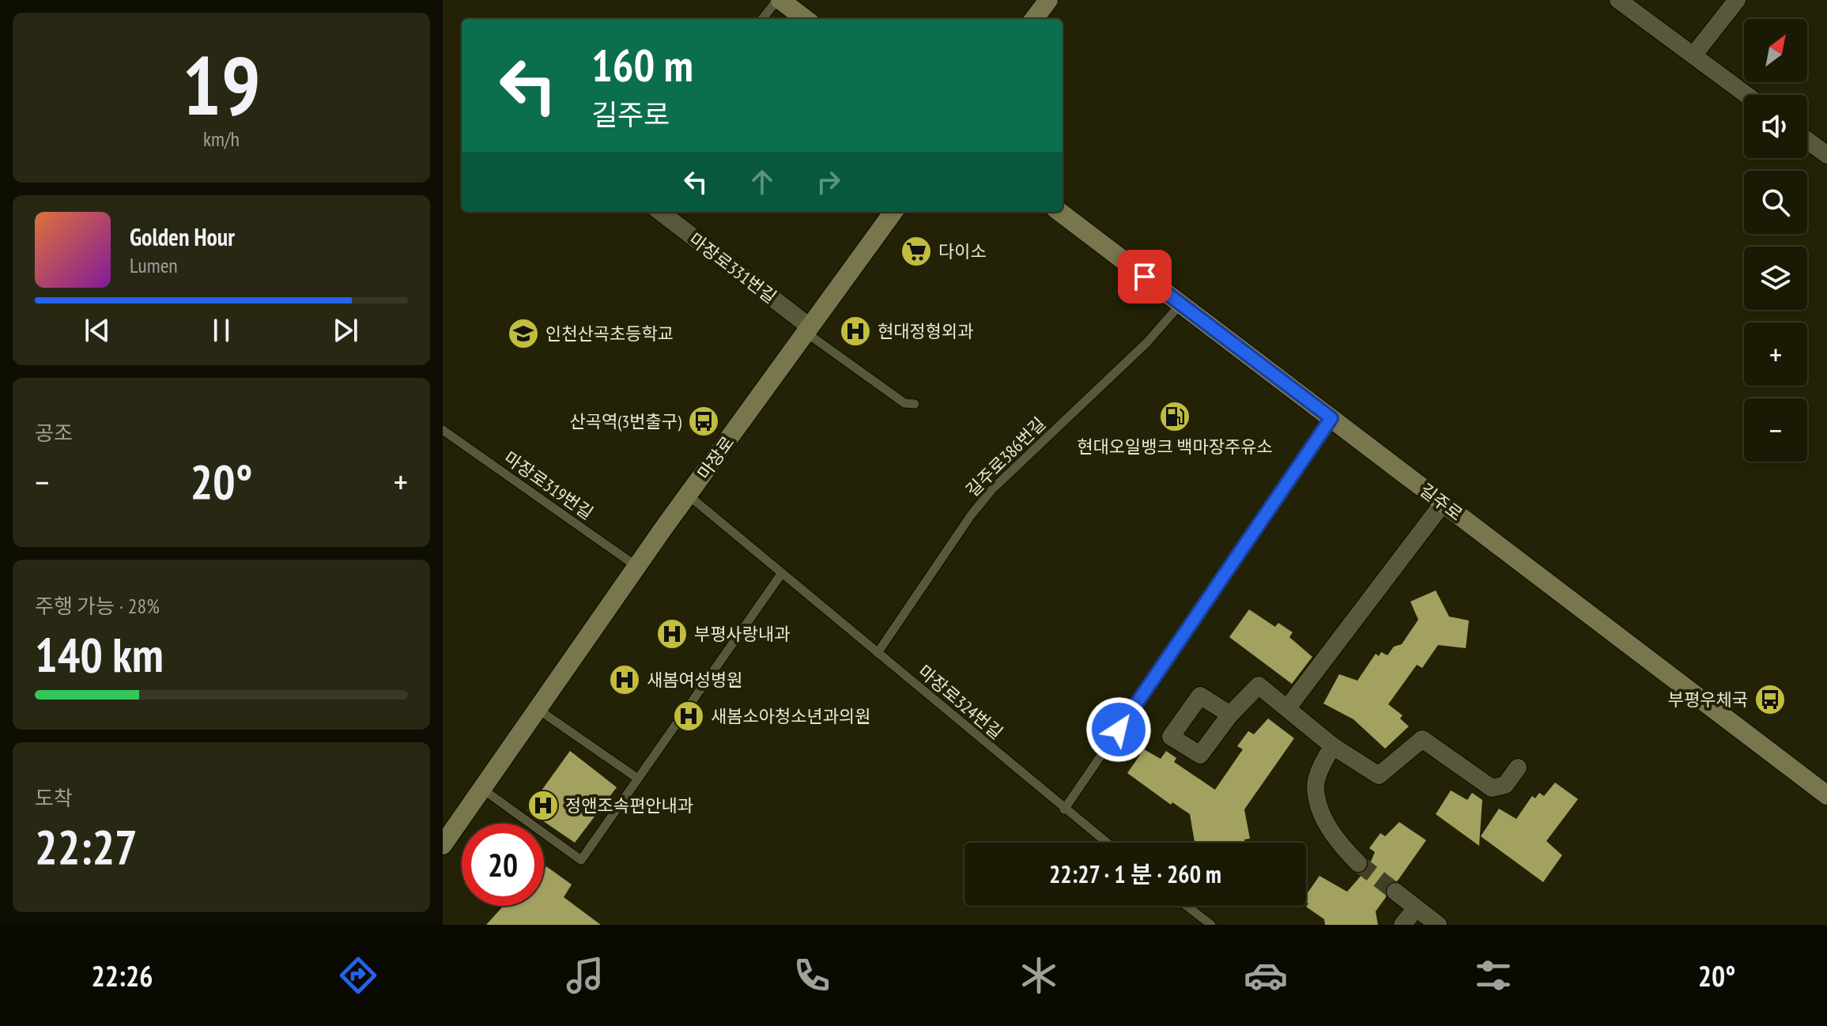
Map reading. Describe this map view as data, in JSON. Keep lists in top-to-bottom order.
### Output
{
  "streets": {
    "main road": ["마장로", "길주로"],
    "street": ["마장로331번길"],
    "lane": ["길주로386번길", "마장로319번길", "마장로324번길"]
  },
  "crossings": [
    ["마장로331번길", "마장로"],
    ["길주로386번길", "길주로"],
    ["길주로386번길", "마장로324번길"],
    ["마장로", "마장로319번길"],
    ["마장로", "마장로324번길"]
  ],
  "places": {
    "supermarket": ["다이소"],
    "hospital": [
      "현대정형외과",
      "부평사랑내과",
      "새봄여성병원",
      "새봄소아청소년과의원",
      "정앤조속편안내과"
    ],
    "school or university": ["인천산곡초등학교"],
    "fuel station": ["현대오일뱅크 백마장주유소"],
    "bus stop": ["산곡역(3번출구)", "부평우체국"]
  },
  "north": "top right",
  "page": {
    "tile": [
      ["19", "km/h"],
      "공조",
      ["주행 가능 · 28%", "140 km"],
      ["도착", "22:27"]
    ],
    "map_buttons": ["+", "−"],
    "turn": ["160 m", "길주로"],
    "song": ["Golden Hour", "Lumen"],
    "heat": ["−", "20°", "+"],
    "limit": "20",
    "trip": "22:27 · 1 분 · 260 m",
    "tabs": ["22:26", "20°"]
  }
}
